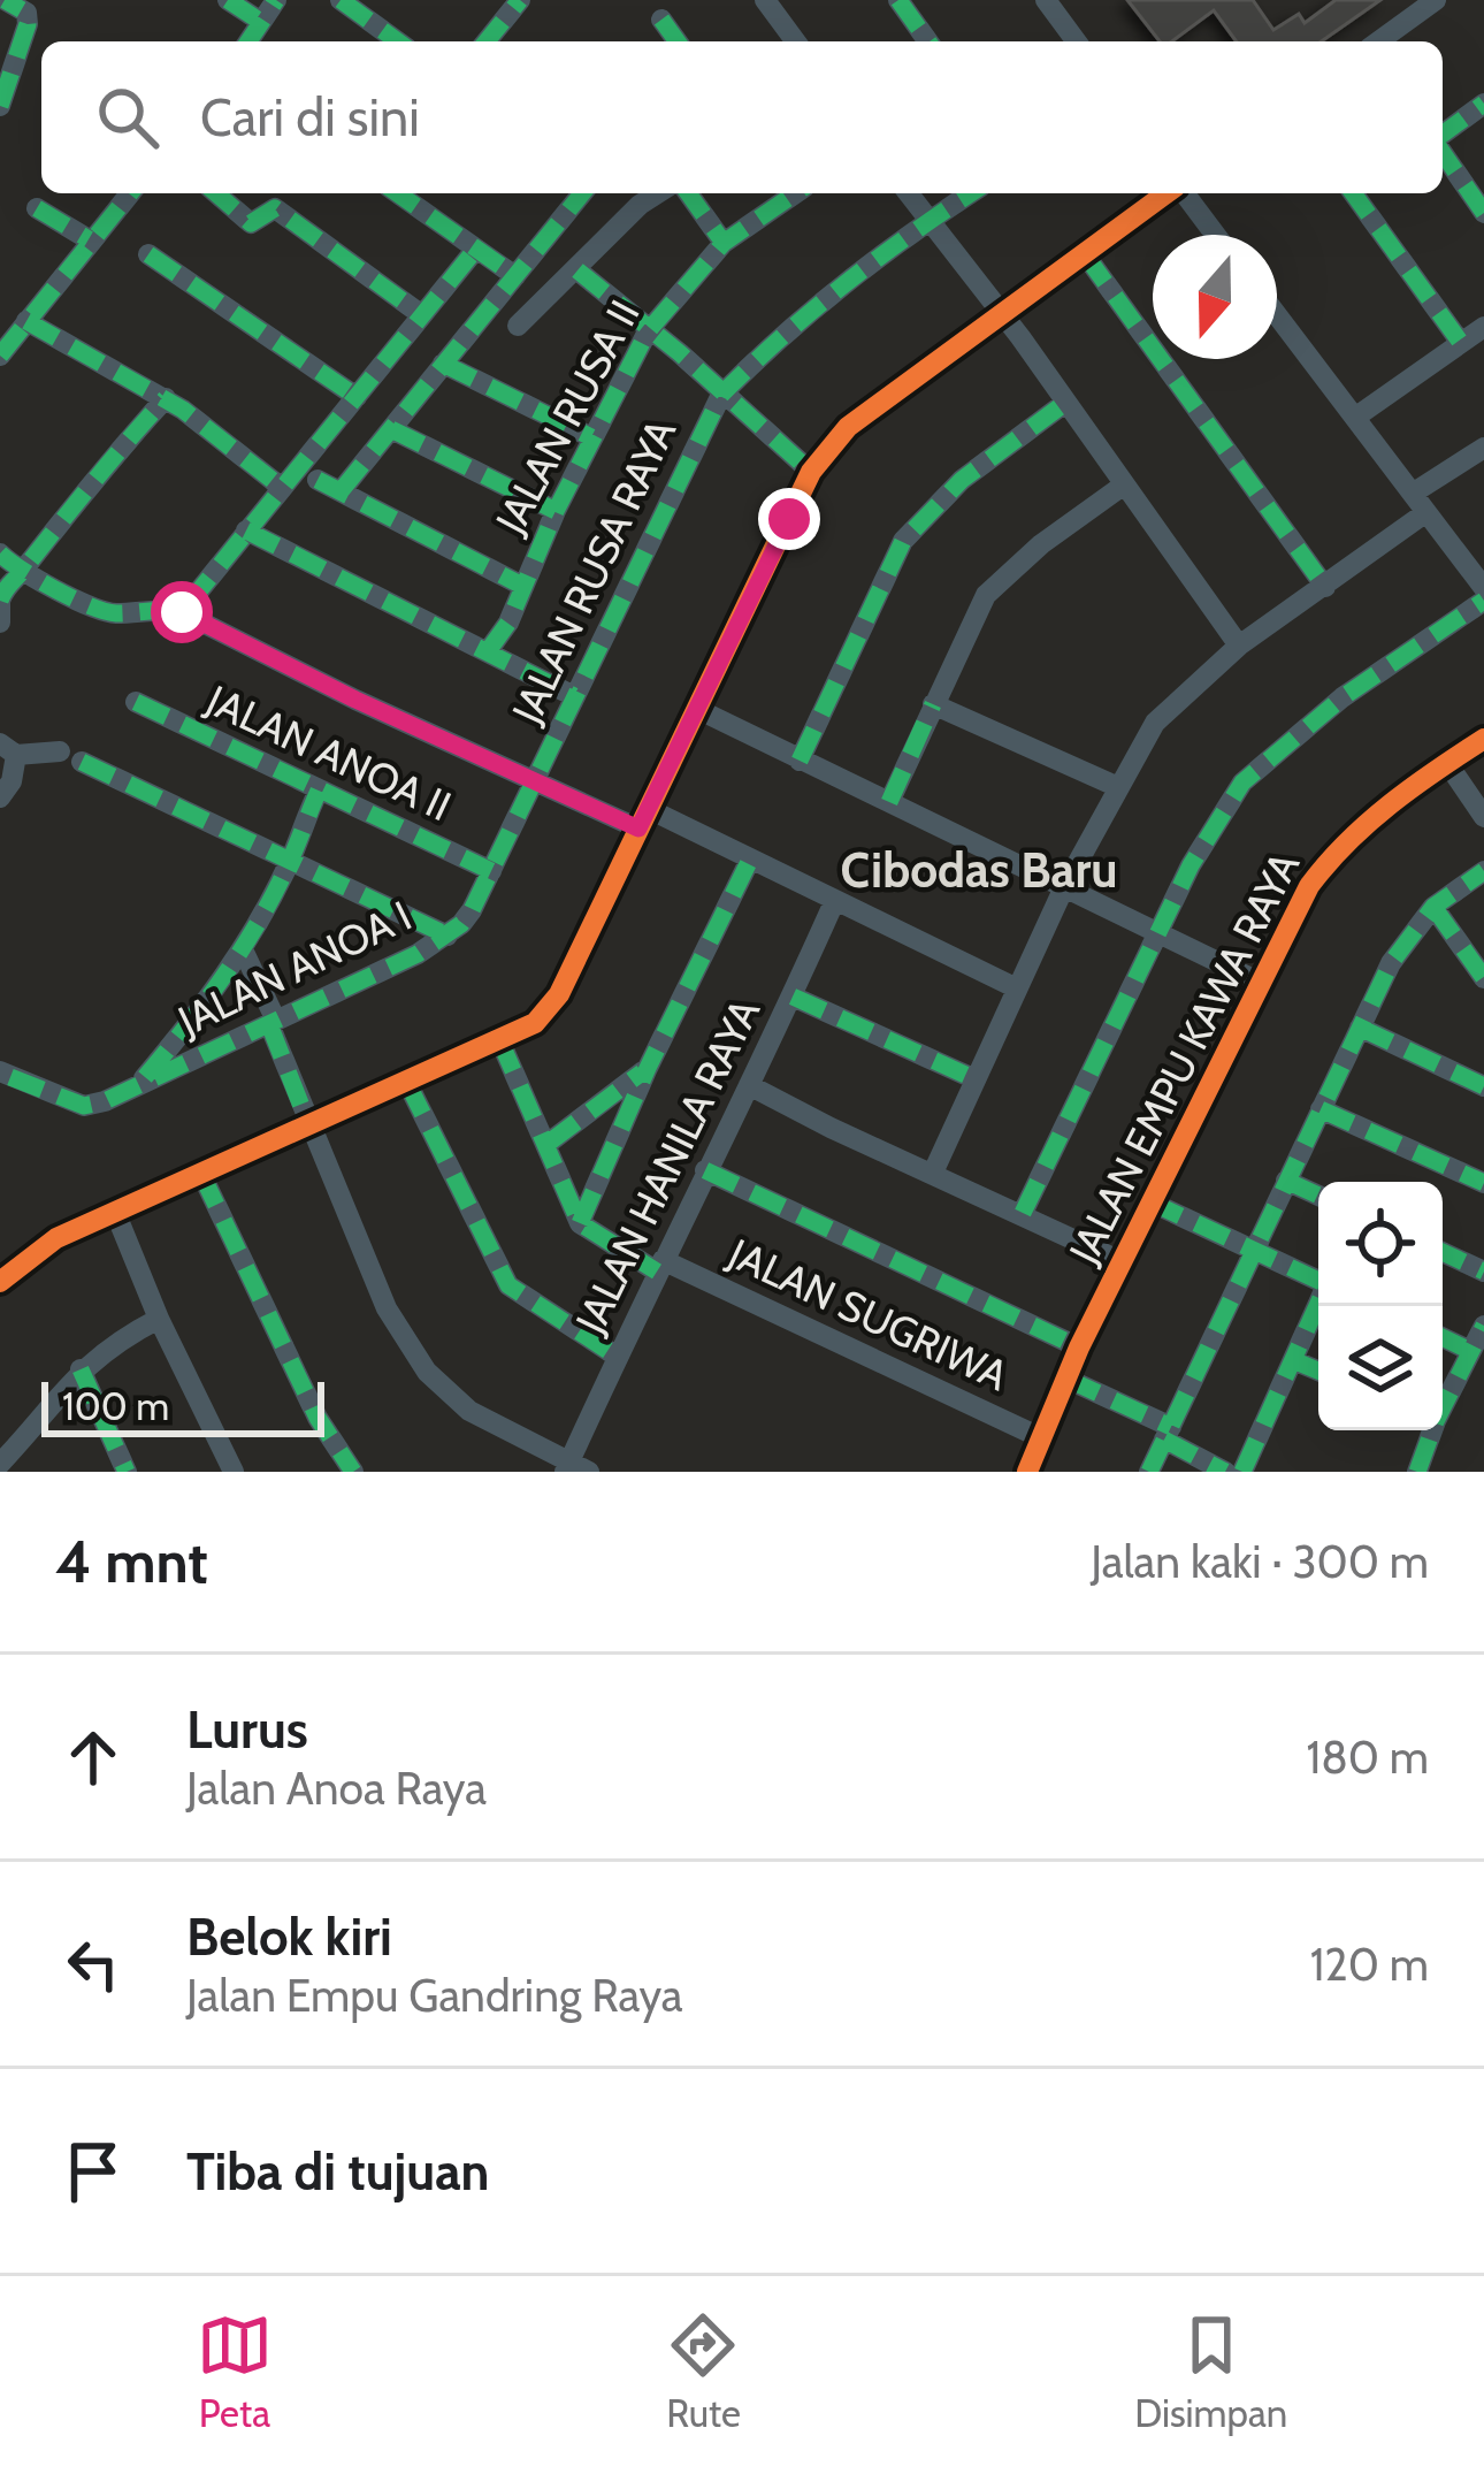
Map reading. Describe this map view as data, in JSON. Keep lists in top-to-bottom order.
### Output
{
  "streets": {
    "street": [
      "JALAN RUSA II",
      "JALAN RUSA RAYA",
      "JALAN ANOA II",
      "JALAN ANOA I",
      "JALAN EMPU KAWA RAYA",
      "JALAN HANILA RAYA",
      "JALAN SUGRIWA"
    ]
  },
  "crossings": [
    ["JALAN RUSA II", "JALAN RUSA RAYA"],
    ["JALAN RUSA RAYA", "JALAN ANOA I"],
    ["JALAN ANOA II", "JALAN ANOA I"],
    ["JALAN EMPU KAWA RAYA", "JALAN SUGRIWA"],
    ["JALAN HANILA RAYA", "JALAN SUGRIWA"]
  ],
  "districts": ["Cibodas Baru"],
  "scale_bar": "100 m",
  "north": "bottom",
  "page": {
    "search": "Cari di sini",
    "scale": "100 m",
    "heading": ["4 mnt", "Jalan kaki · 300 m"],
    "list": [
      ["Lurus", "Jalan Anoa Raya", "180 m"],
      ["Belok kiri", "Jalan Empu Gandring Raya", "120 m"],
      "Tiba di tujuan"
    ],
    "nav": ["Peta", "Rute", "Disimpan"]
  }
}
